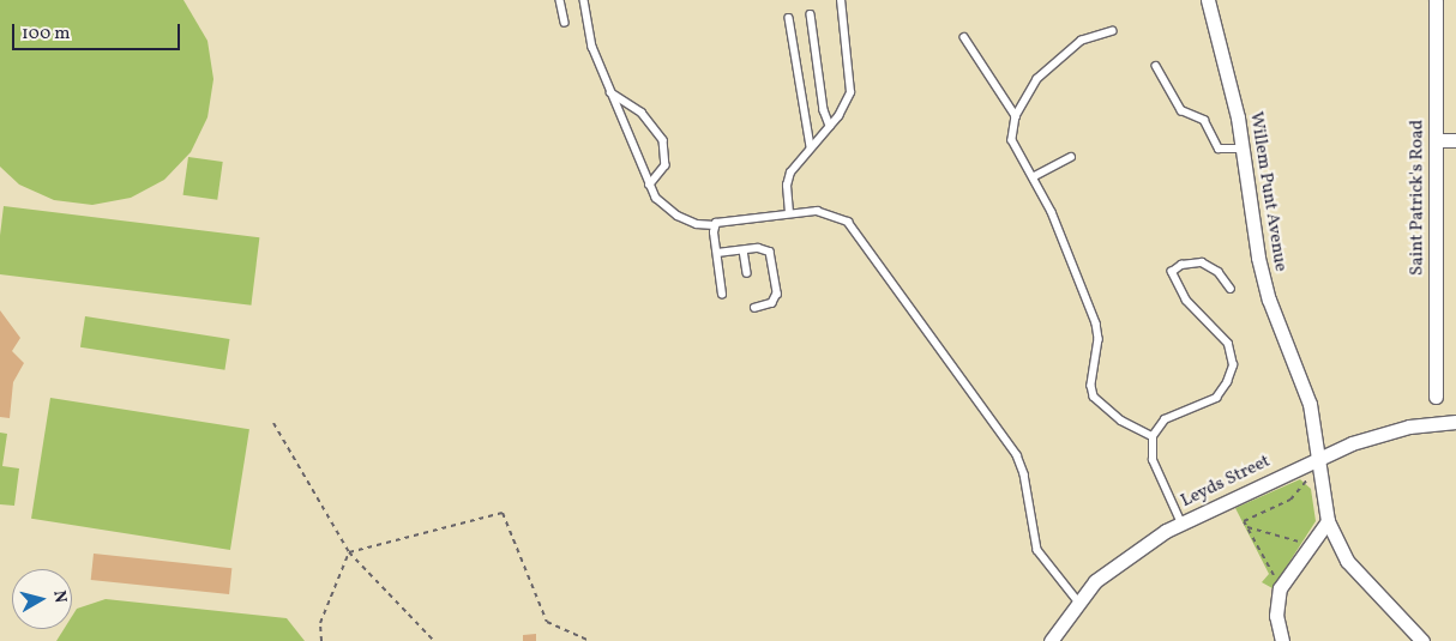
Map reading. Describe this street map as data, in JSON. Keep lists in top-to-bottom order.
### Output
{
  "streets": {
    "street": ["Willem Punt Avenue", "Saint Patrick's Road", "Leyds Street"]
  },
  "crossings": [
    ["Willem Punt Avenue", "Leyds Street"]
  ],
  "scale_bar": "100 m",
  "north": "right"
}
